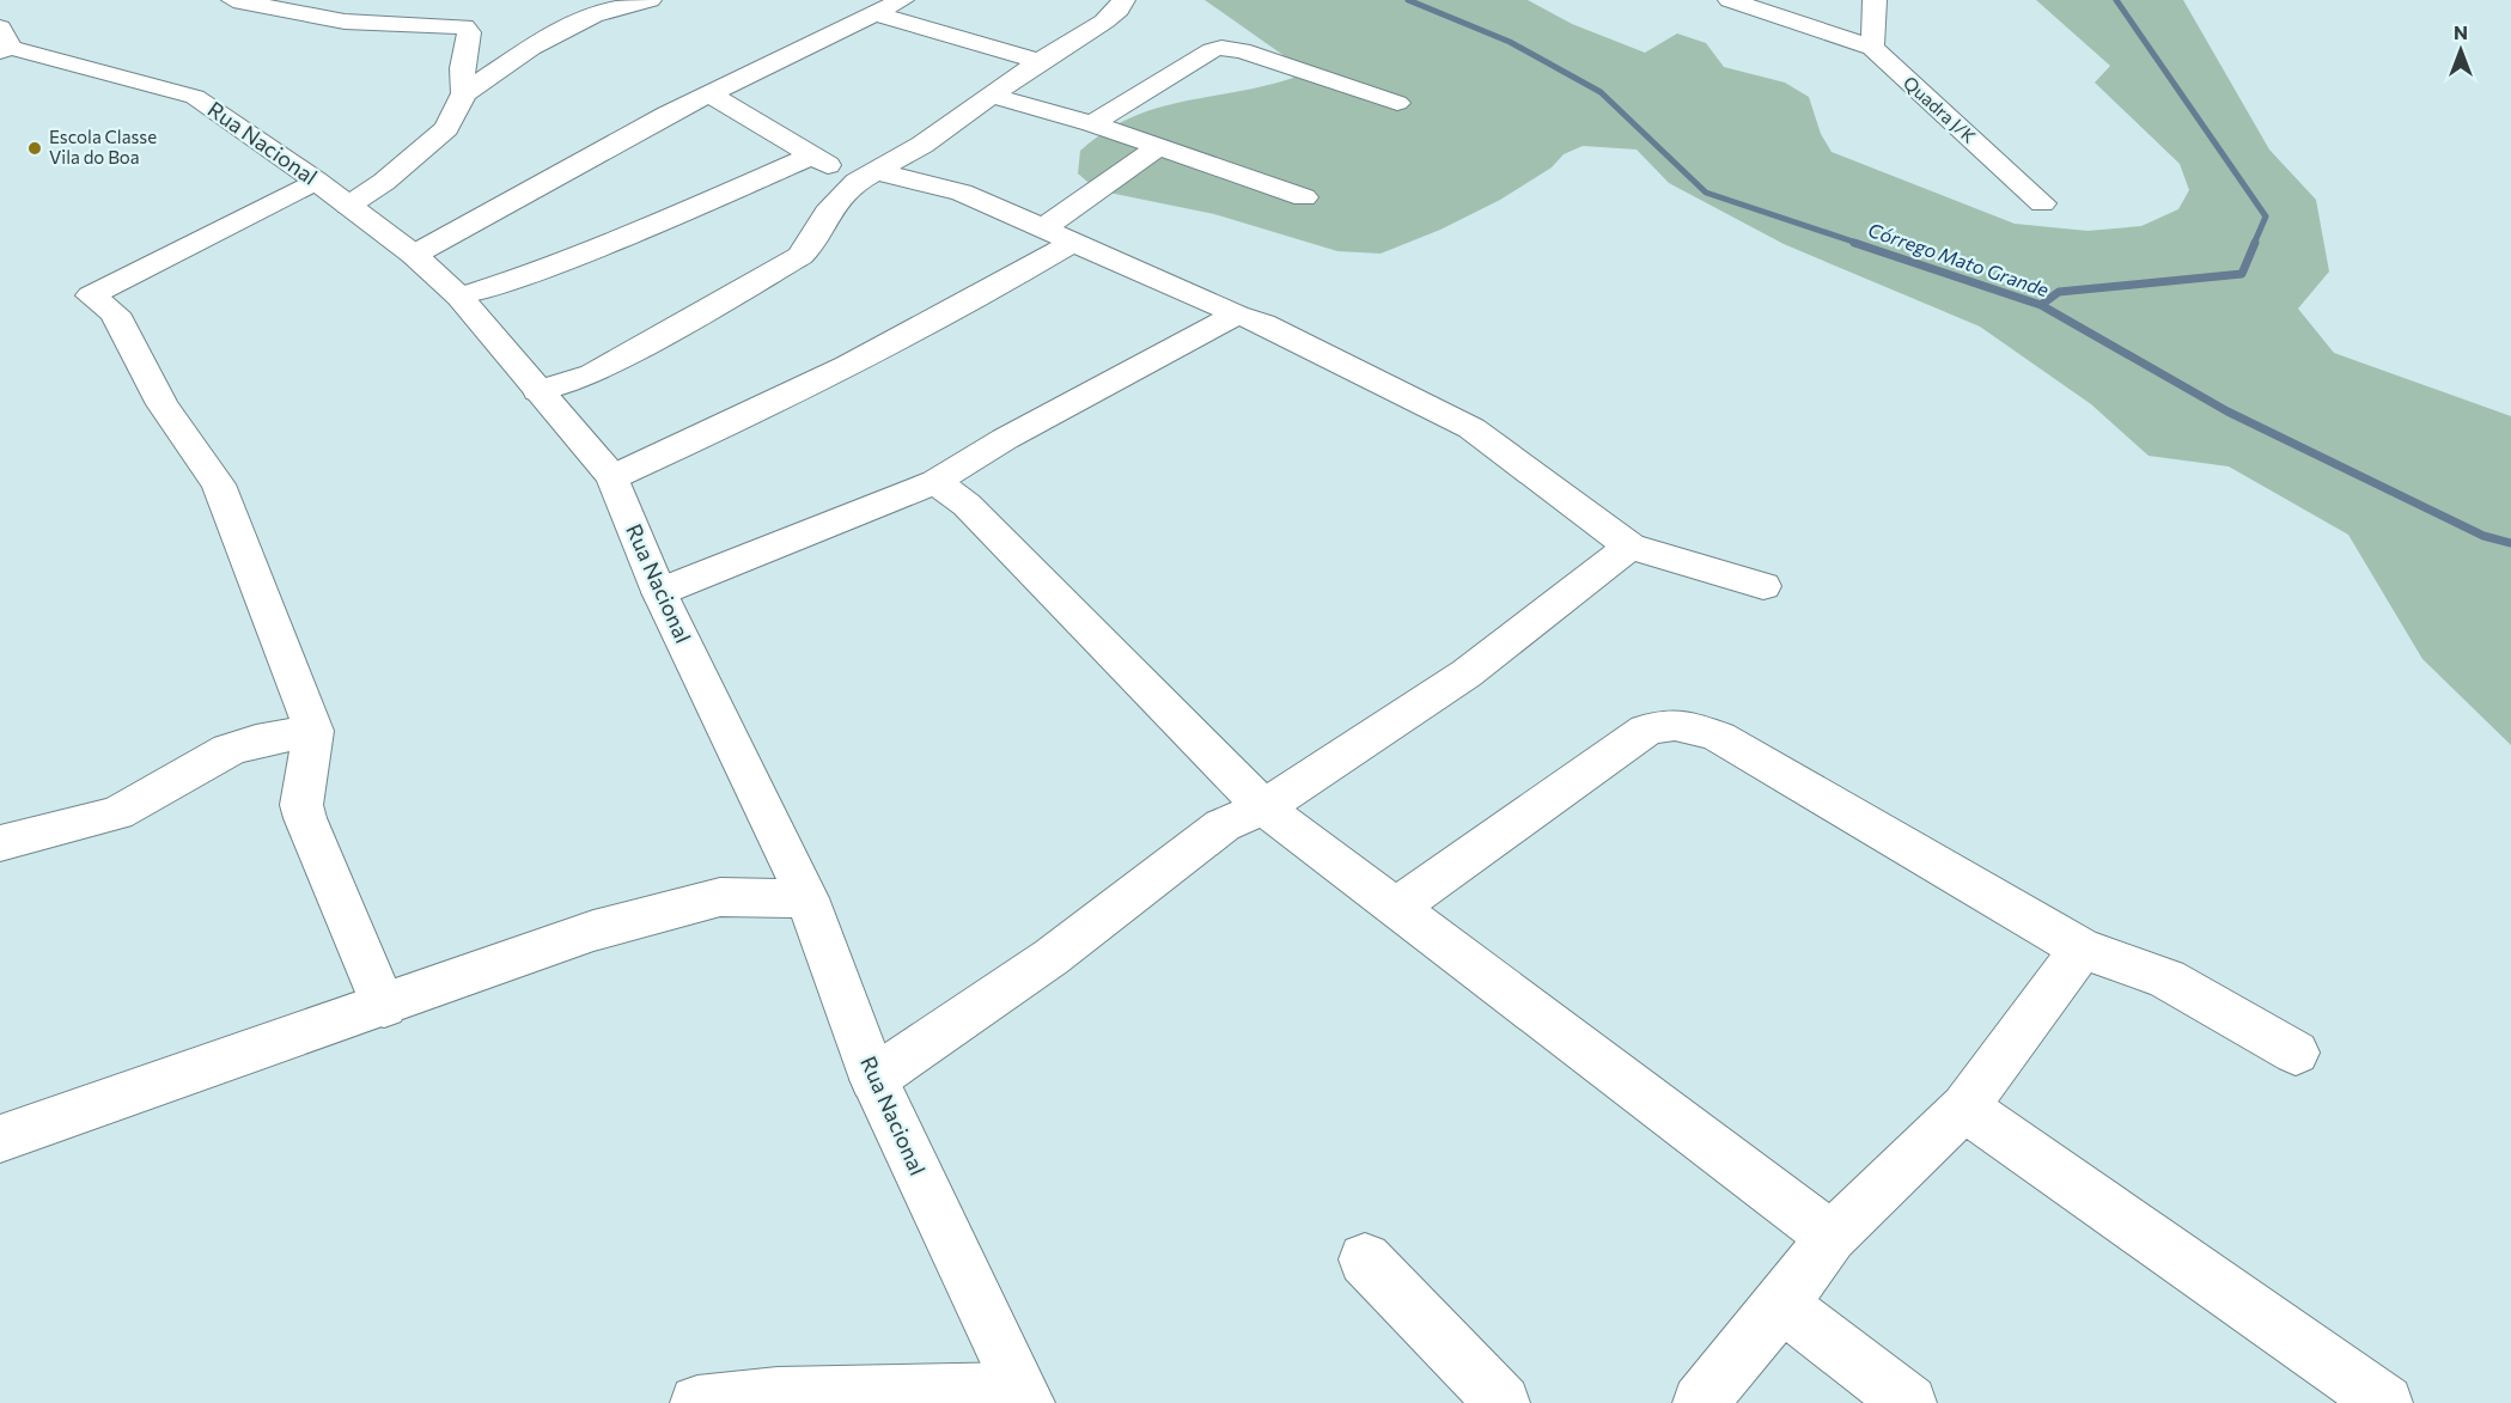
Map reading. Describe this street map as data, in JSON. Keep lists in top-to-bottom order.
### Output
{
  "streets": {
    "street": ["Quadra J/K", "Rua Nacional"]
  },
  "water": ["Córrego Mato Grande"],
  "places": ["Escola Classe Vila do Boa"],
  "north": "top"
}
